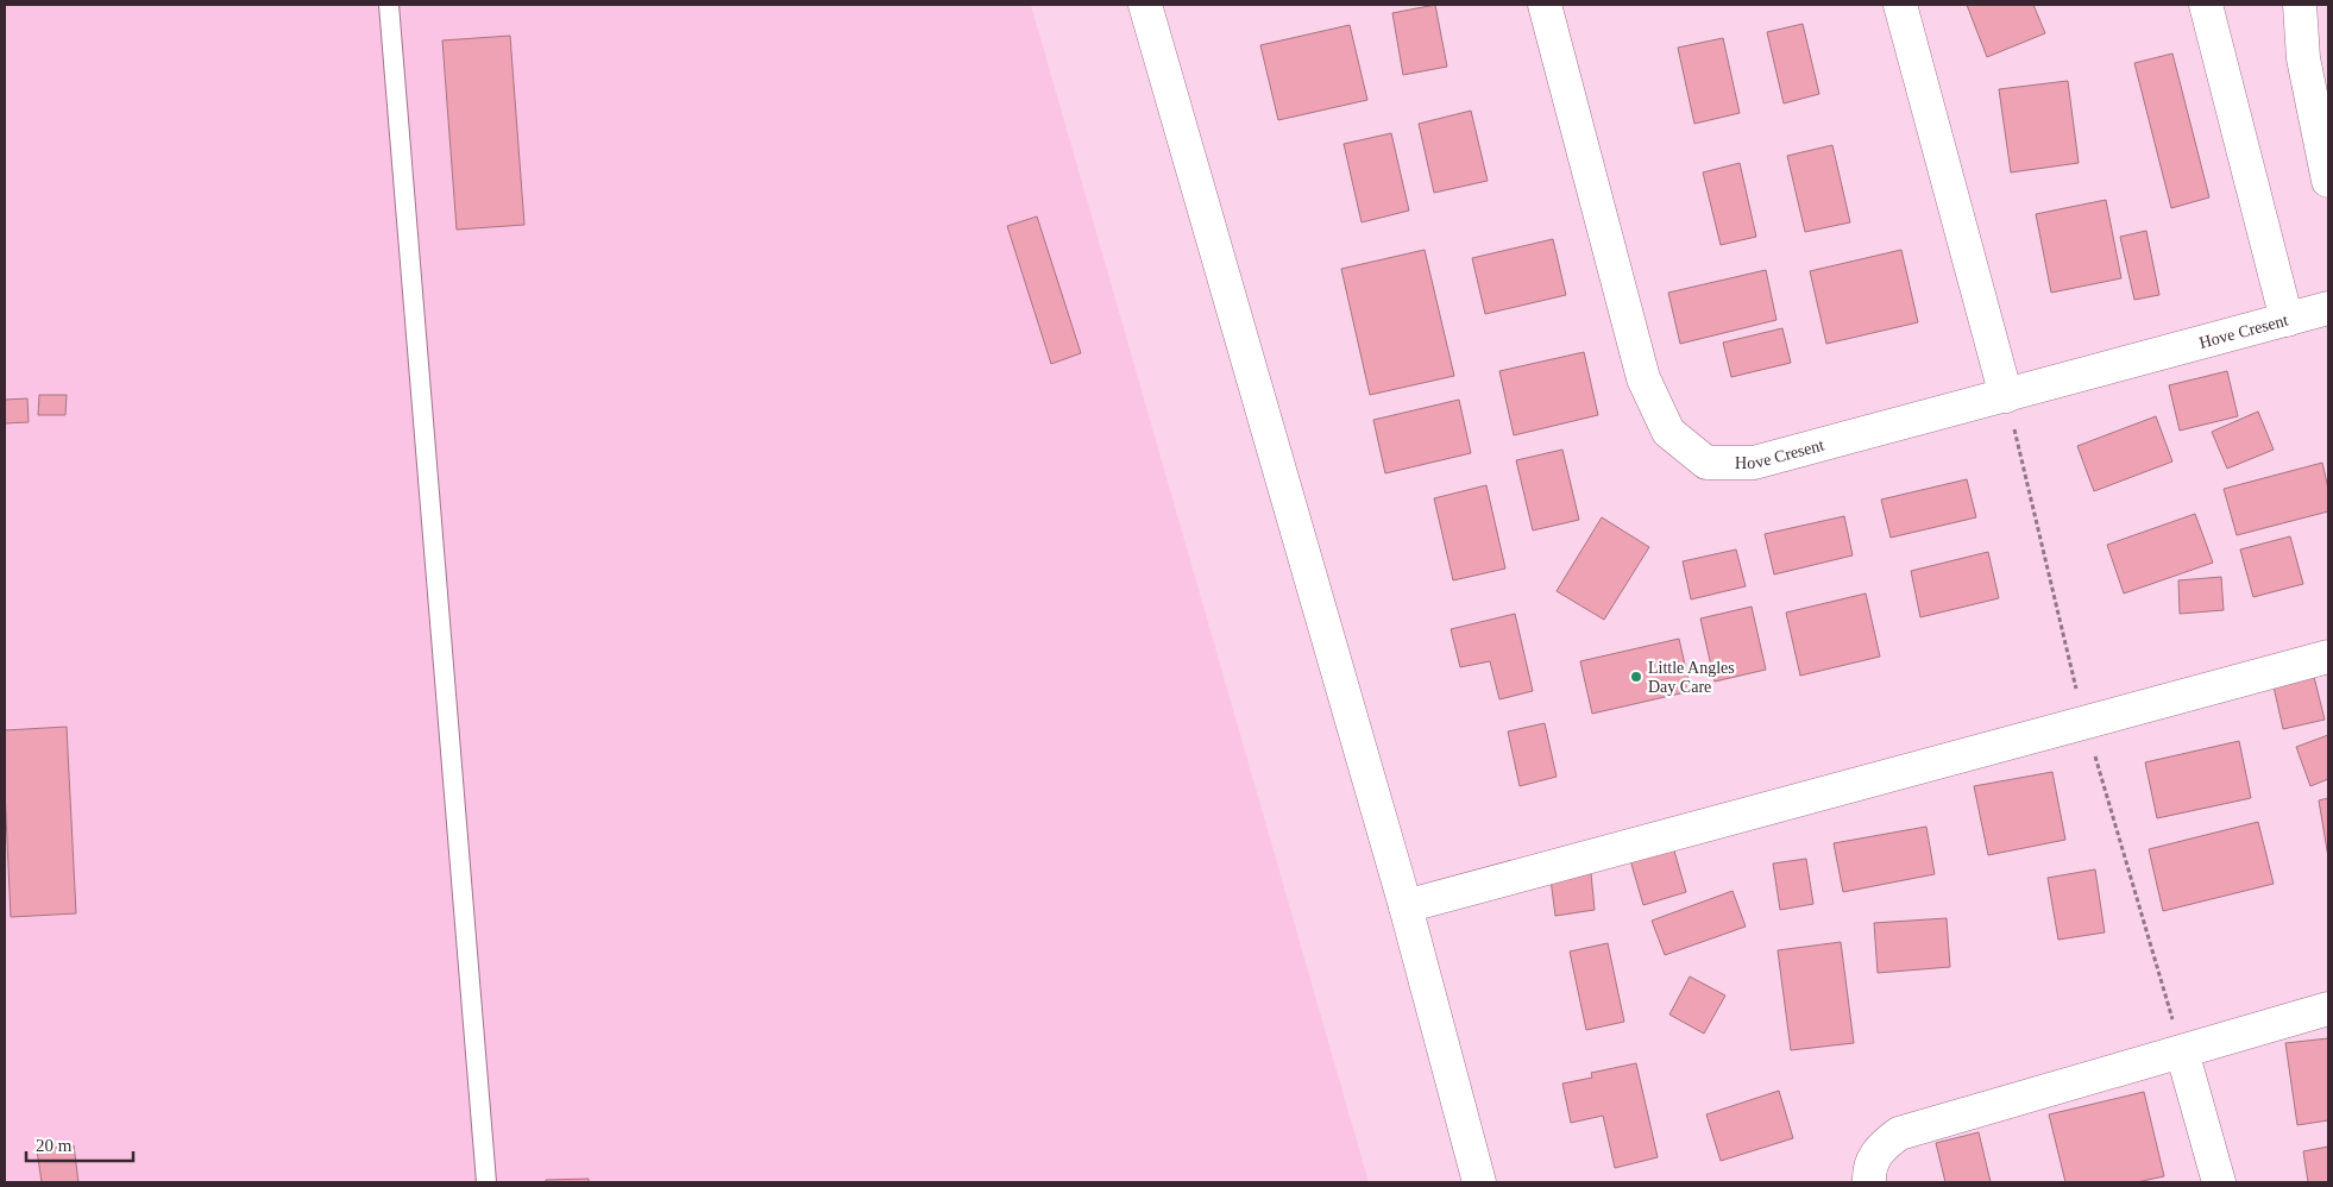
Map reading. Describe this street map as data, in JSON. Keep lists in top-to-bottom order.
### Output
{
  "streets": {
    "street": ["Hove Cresent"]
  },
  "places": ["Little Angles Day Care"],
  "scale_bar": "20 m"
}
